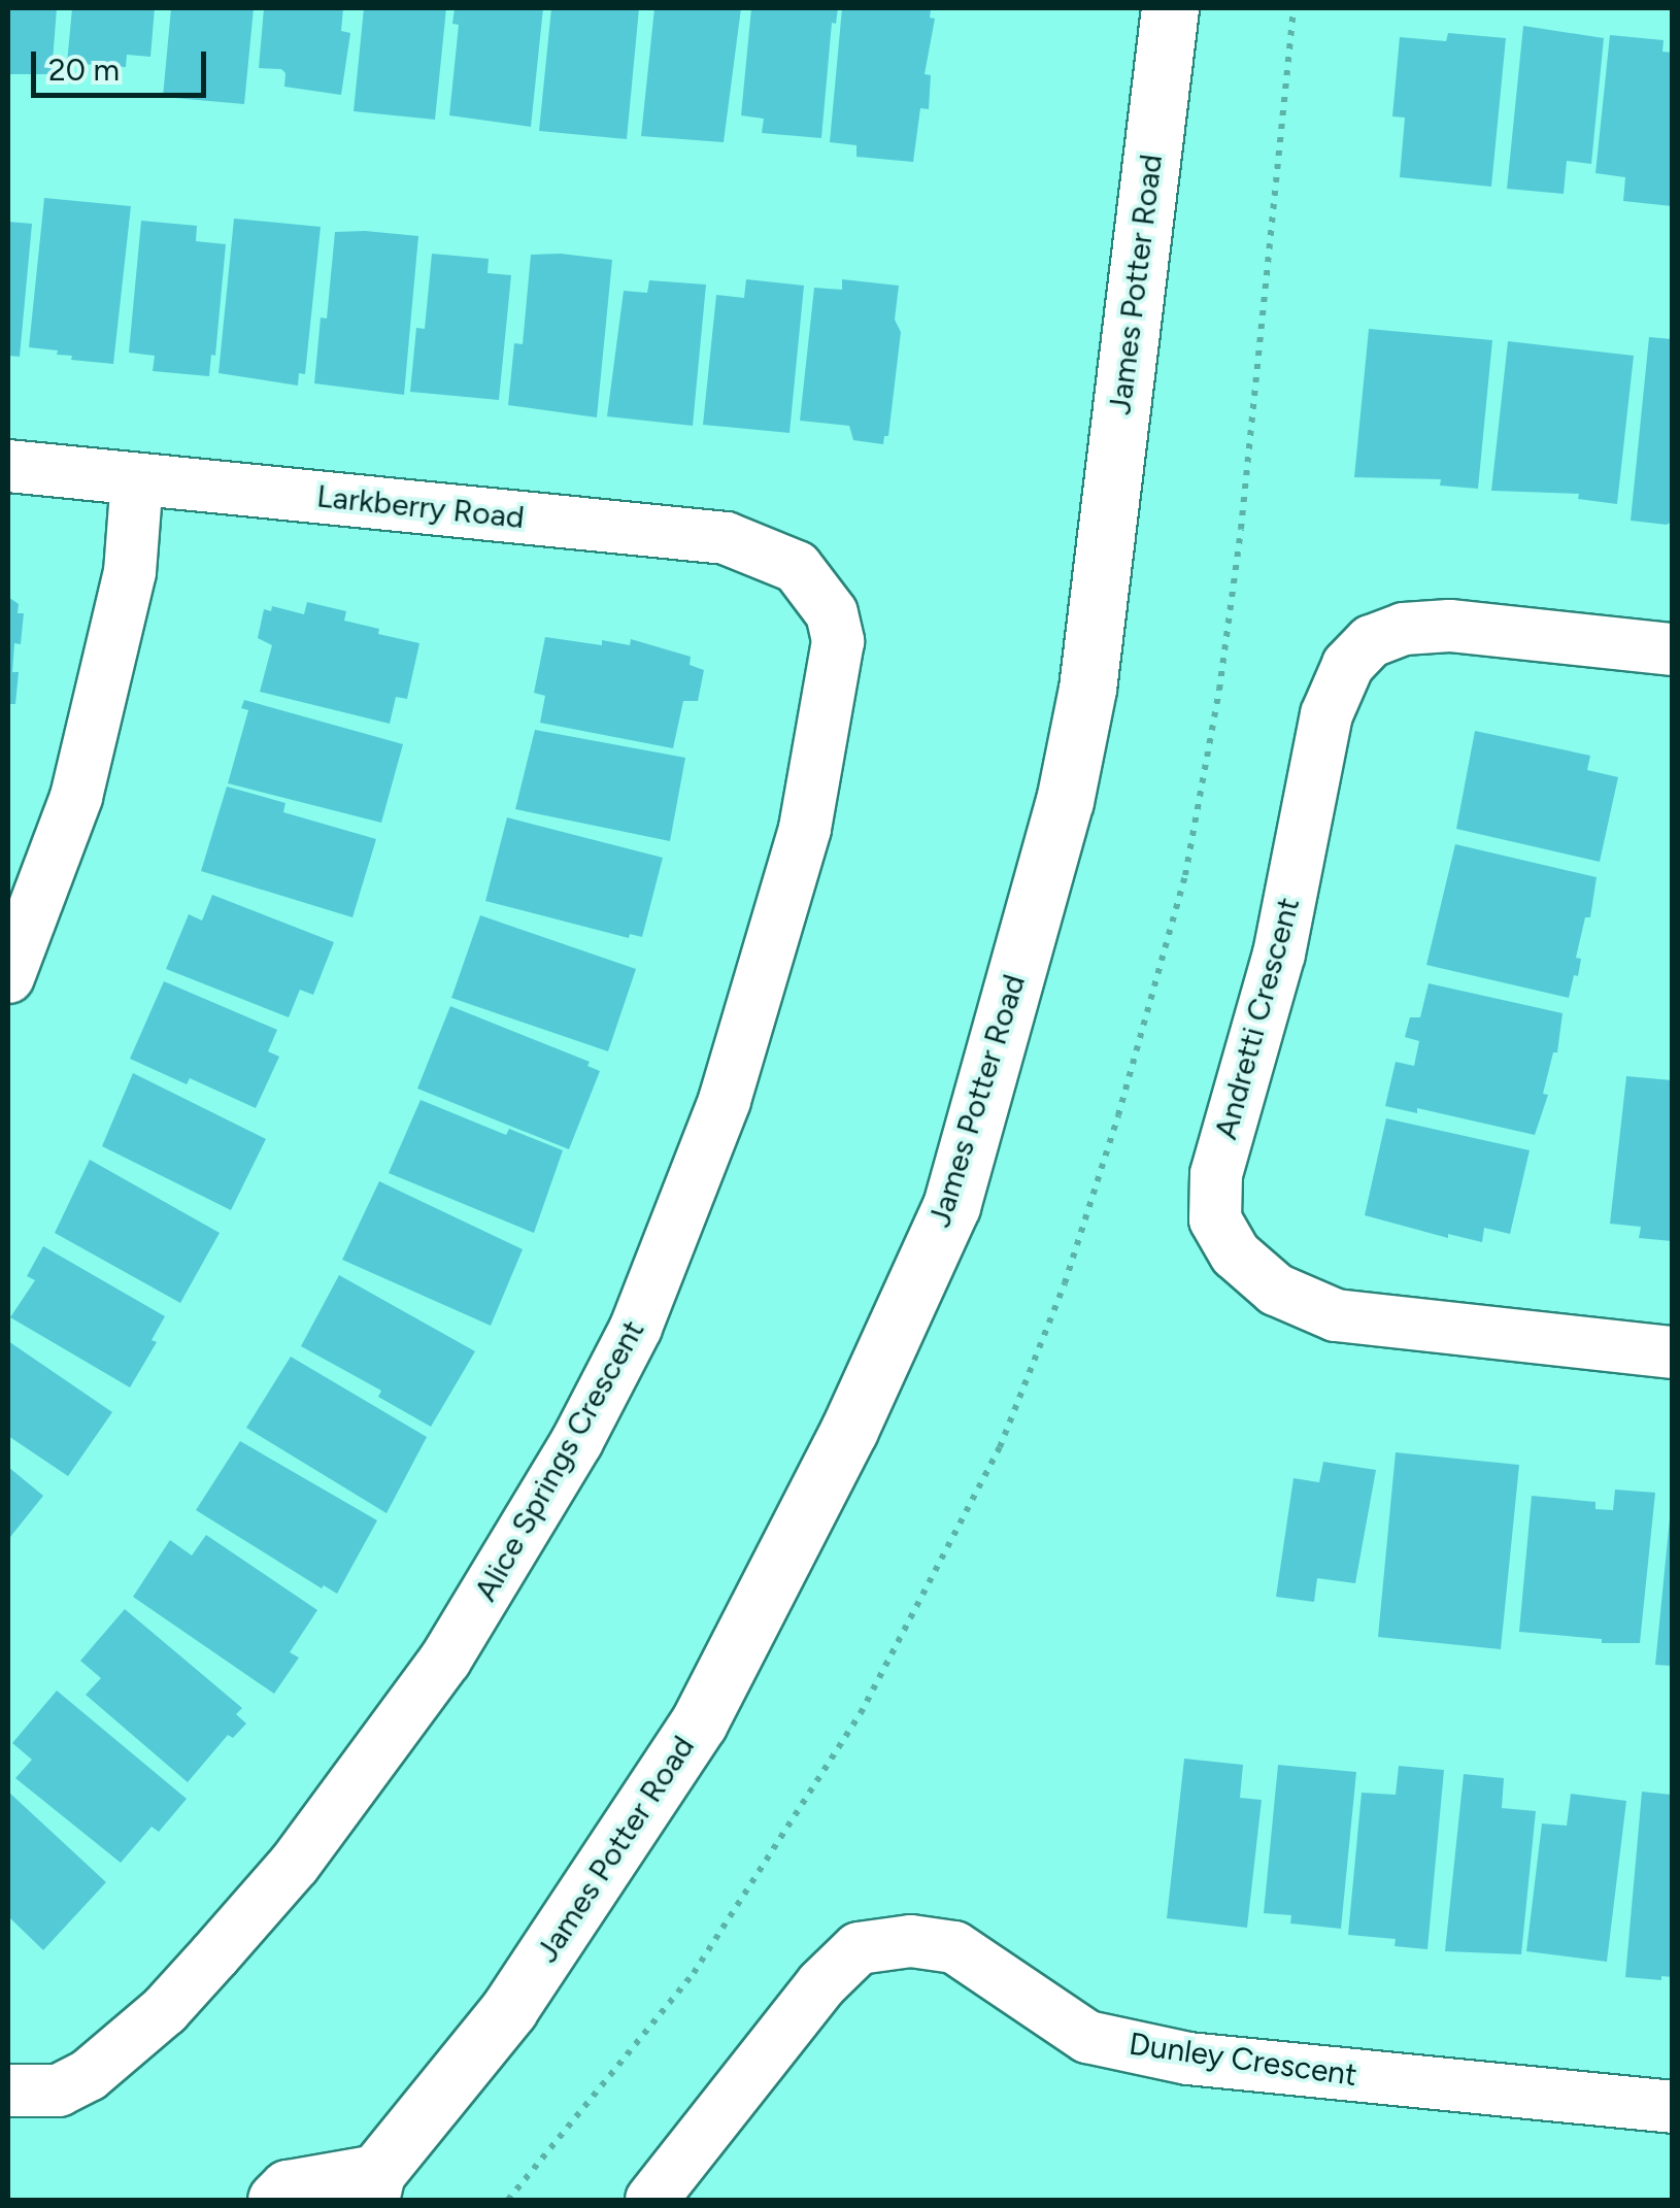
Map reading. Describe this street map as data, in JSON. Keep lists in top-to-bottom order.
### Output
{
  "streets": {
    "main road": ["James Potter Road"],
    "street": [
      "Larkberry Road",
      "Andretti Crescent",
      "Alice Springs Crescent",
      "Dunley Crescent"
    ]
  },
  "crossings": [
    ["Larkberry Road", "Alice Springs Crescent"]
  ],
  "scale_bar": "20 m"
}
